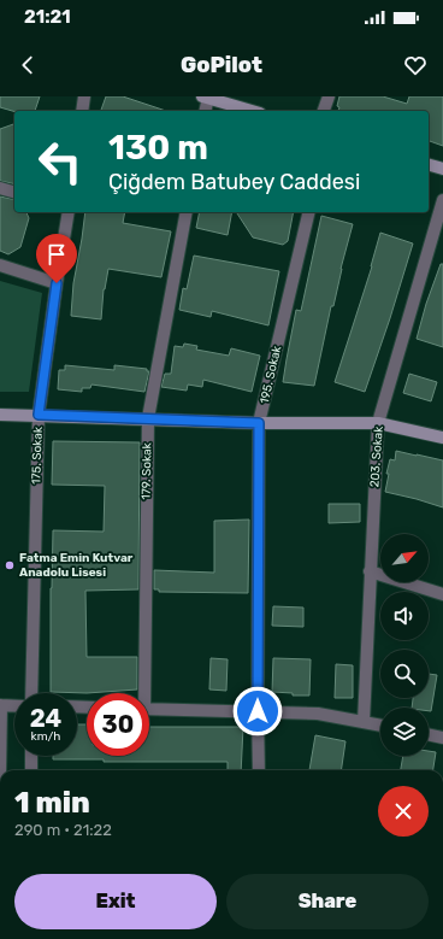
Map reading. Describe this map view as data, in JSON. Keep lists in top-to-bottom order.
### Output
{
  "streets": {
    "street": [
      "195. Sokak",
      "175. Sokak",
      "203. Sokak",
      "179. Sokak"
    ]
  },
  "places": ["Fatma Emin Kutvar Anadolu Lisesi"],
  "north": "top right",
  "page": {
    "status": "21:21",
    "header": "GoPilot",
    "turn": ["130 m", "Çiğdem Batubey Caddesi"],
    "speed": "24 km/h",
    "limit": "30",
    "heading": ["1 min", "290 m · 21:22"],
    "buttons": ["Exit", "Share"]
  }
}
